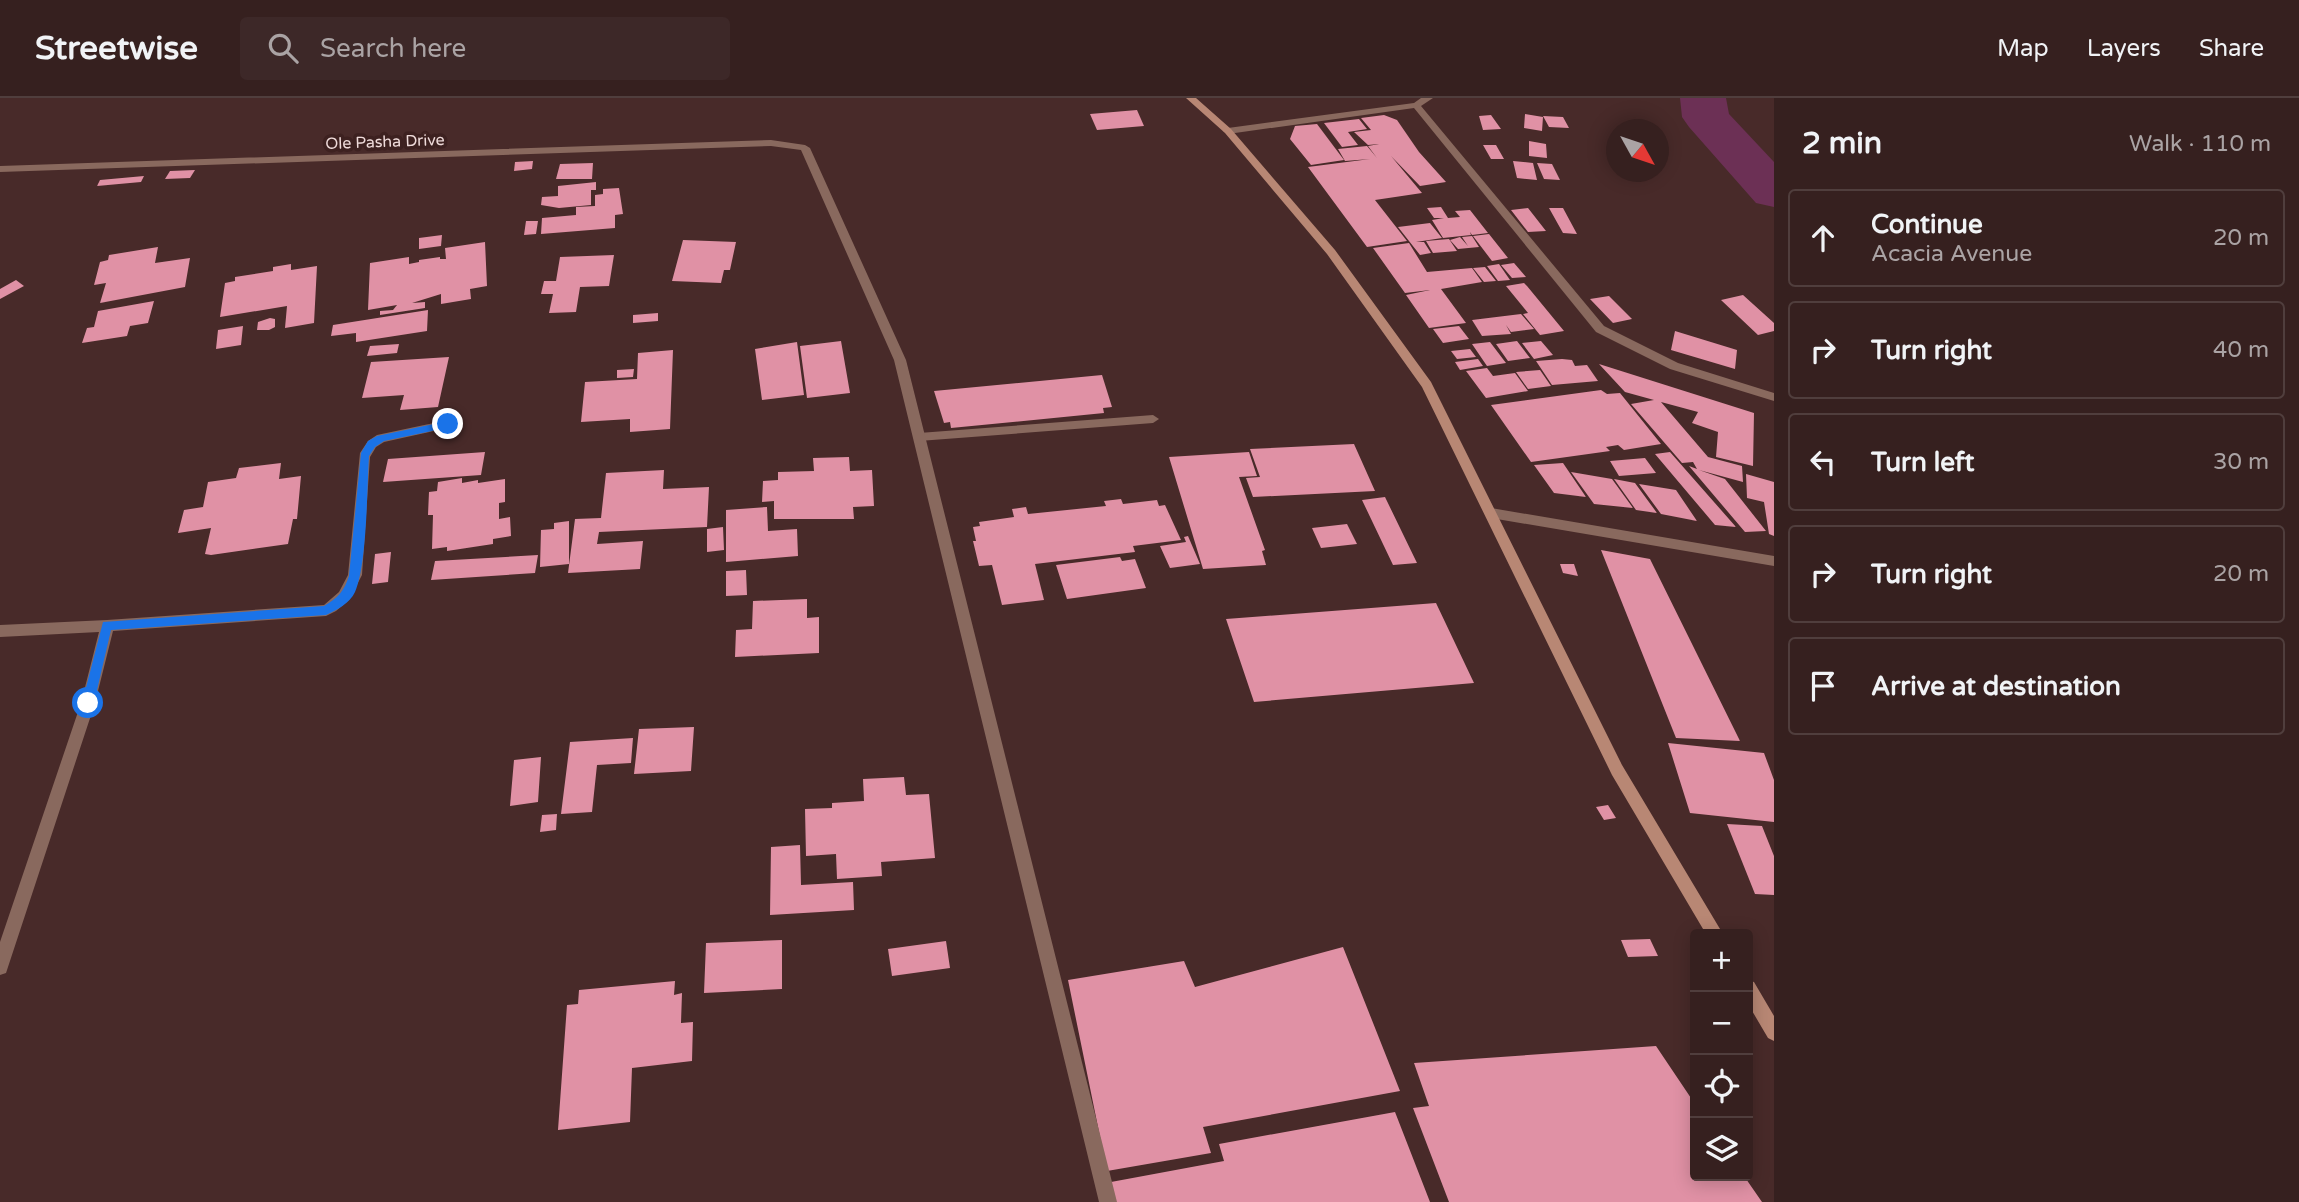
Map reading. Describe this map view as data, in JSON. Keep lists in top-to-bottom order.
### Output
{
  "streets": {
    "street": ["Ole Pasha Drive"]
  },
  "north": "bottom right",
  "page": {
    "header": "Streetwise",
    "search": "Search here",
    "nav": ["Map", "Layers", "Share"],
    "heading": ["2 min", "Walk · 110 m"],
    "list": [
      ["Continue", "Acacia Avenue", "20 m"],
      ["Turn right", "40 m"],
      ["Turn left", "30 m"],
      ["Turn right", "20 m"],
      "Arrive at destination"
    ],
    "map_buttons": ["+", "−"]
  }
}
